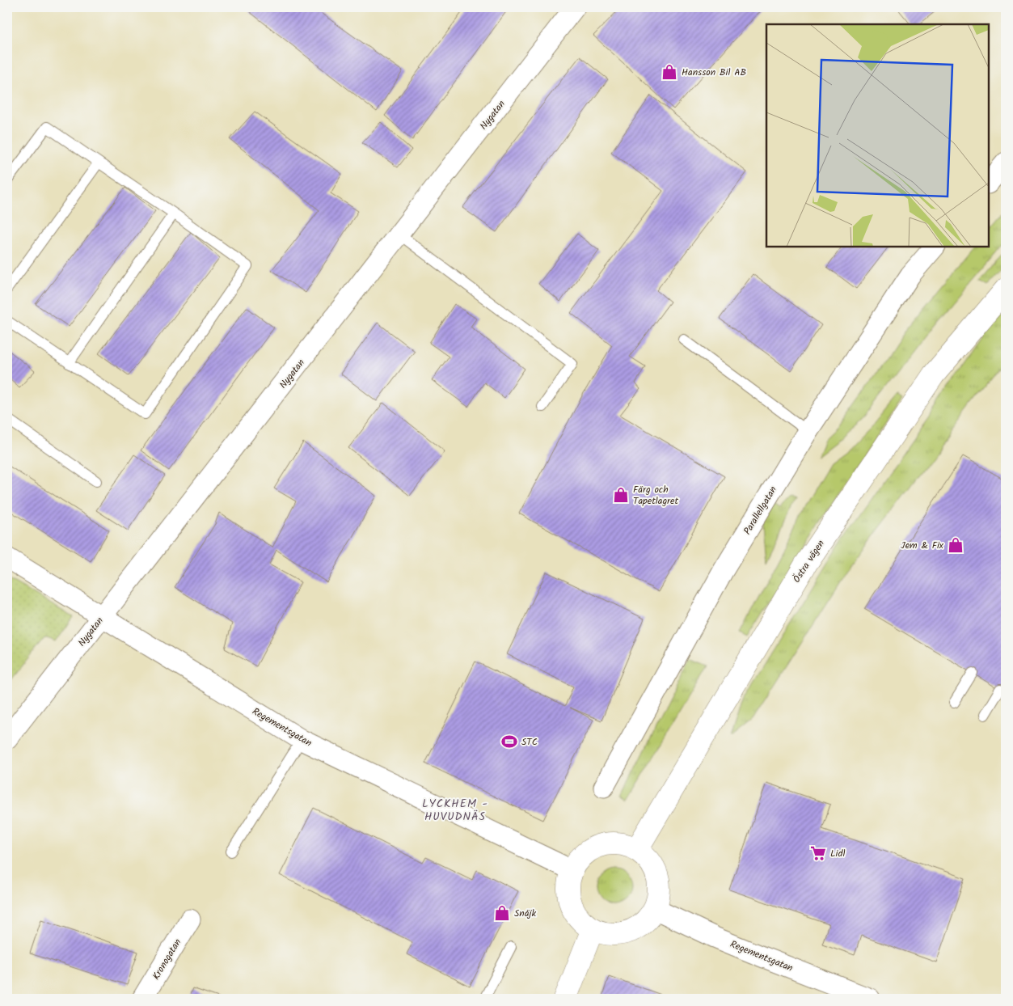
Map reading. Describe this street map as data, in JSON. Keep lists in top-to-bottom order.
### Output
{
  "streets": {
    "street": [
      "Nygatan",
      "Parallellgatan",
      "Östra vägen",
      "Regementsgatan",
      "Kronogatan"
    ]
  },
  "crossings": [
    ["Nygatan", "Regementsgatan"],
    ["Östra vägen", "Regementsgatan"]
  ],
  "districts": ["LYCKHEM - HUVUDNÄS"],
  "places": {
    "shop": [
      "Hansson Bil AB",
      "Färg och Tapetlagret",
      "Jem & Fix",
      "Snäjk"
    ],
    "sports": ["STC"],
    "supermarket": ["Lidl"]
  }
}
